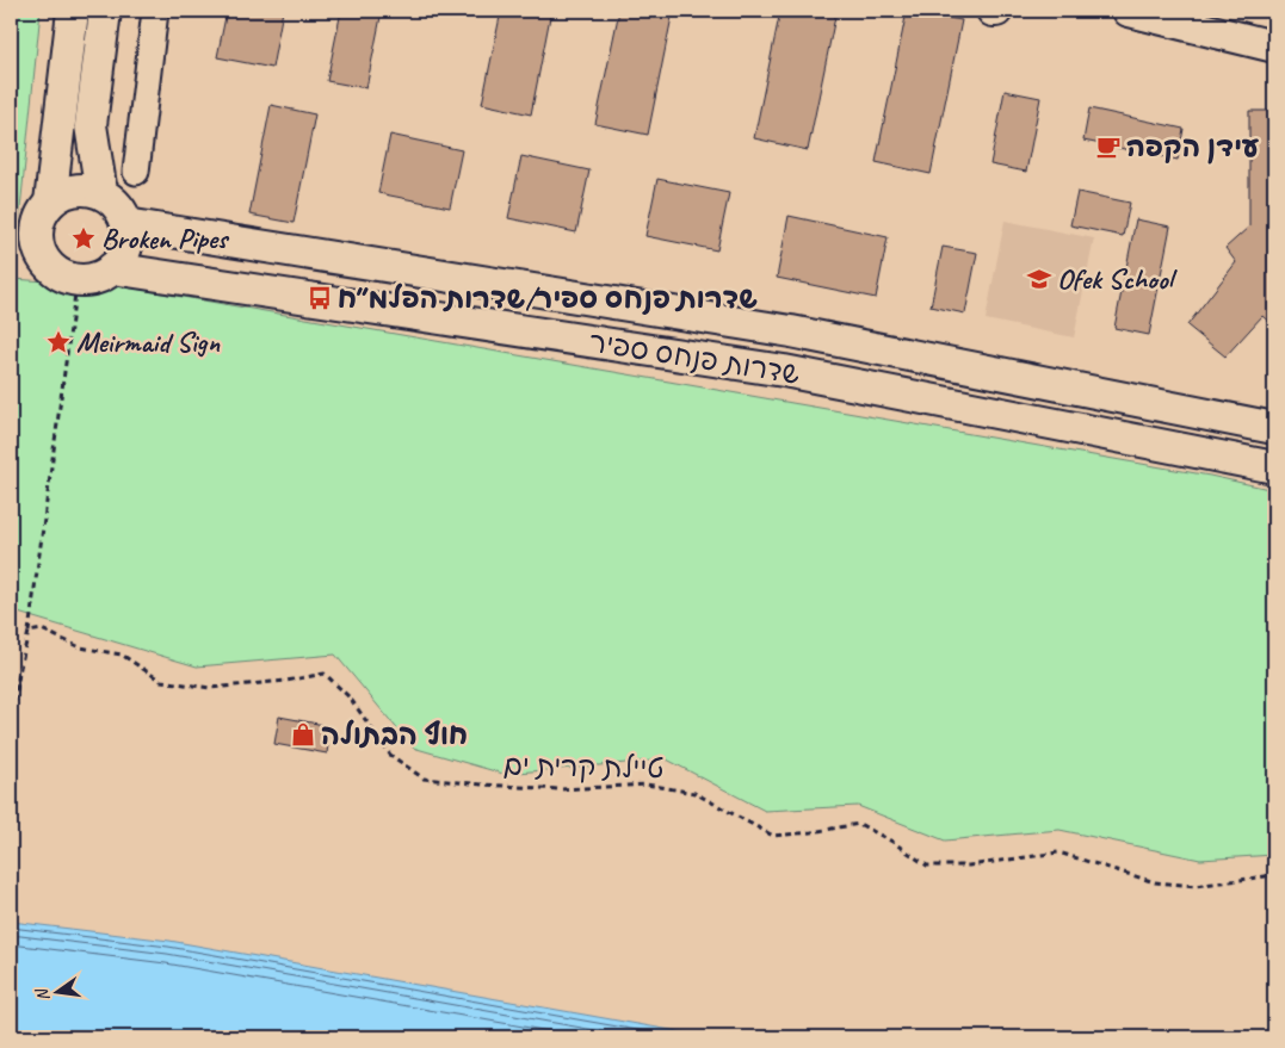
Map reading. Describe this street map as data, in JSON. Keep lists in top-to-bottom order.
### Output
{
  "streets": {
    "street": ["שדרות פנחס ספיר"],
    "path": ["טיילת קרית ים"]
  },
  "places": {
    "cafe": ["עידן הקפה"],
    "place": ["Broken Pipes", "Meirmaid Sign"],
    "school or university": ["Ofek School"],
    "bus stop": ["שדרות פנחס ספיר/שדרות הפלמ״ח"],
    "shop": ["חוף הבתולה"]
  },
  "north": "left"
}
